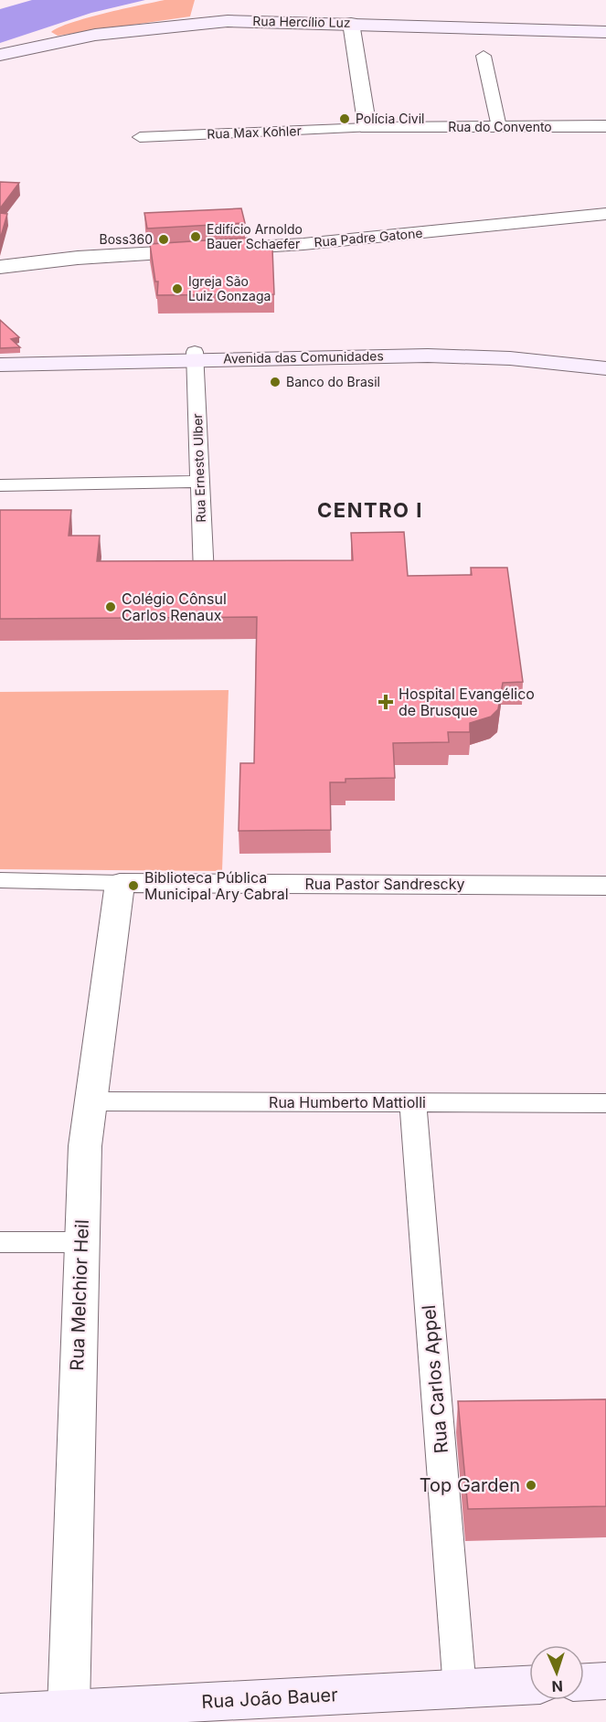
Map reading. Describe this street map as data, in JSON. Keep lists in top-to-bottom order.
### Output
{
  "streets": {
    "main road": ["Rua Hercílio Luz", "Avenida das Comunidades", "Rua João Bauer"],
    "street": [
      "Rua do Convento",
      "Rua Max Kohler",
      "Rua Padre Gatone",
      "Rua Ernesto Ulber",
      "Rua Pastor Sandrescky",
      "Rua Humberto Mattiolli",
      "Rua Melchior Heil",
      "Rua Carlos Appel"
    ]
  },
  "crossings": [
    ["Rua do Convento", "Rua Max Kohler"],
    ["Avenida das Comunidades", "Rua Ernesto Ulber"],
    ["Rua Pastor Sandrescky", "Rua Melchior Heil"],
    ["Rua Humberto Mattiolli", "Rua Melchior Heil"],
    ["Rua Humberto Mattiolli", "Rua Carlos Appel"],
    ["Rua Melchior Heil", "Rua João Bauer"],
    ["Rua Carlos Appel", "Rua João Bauer"]
  ],
  "districts": ["CENTRO I"],
  "places": {
    "other": [
      "Polícia Civil",
      "Edifício Arnoldo Bauer Schaefer",
      "Boss360",
      "Igreja São Luiz Gonzaga",
      "Banco do Brasil",
      "Colégio Cônsul Carlos Renaux",
      "Biblioteca Pública Municipal Ary Cabral",
      "Top Garden"
    ],
    "health": ["Hospital Evangélico de Brusque"]
  },
  "north": "bottom"
}
